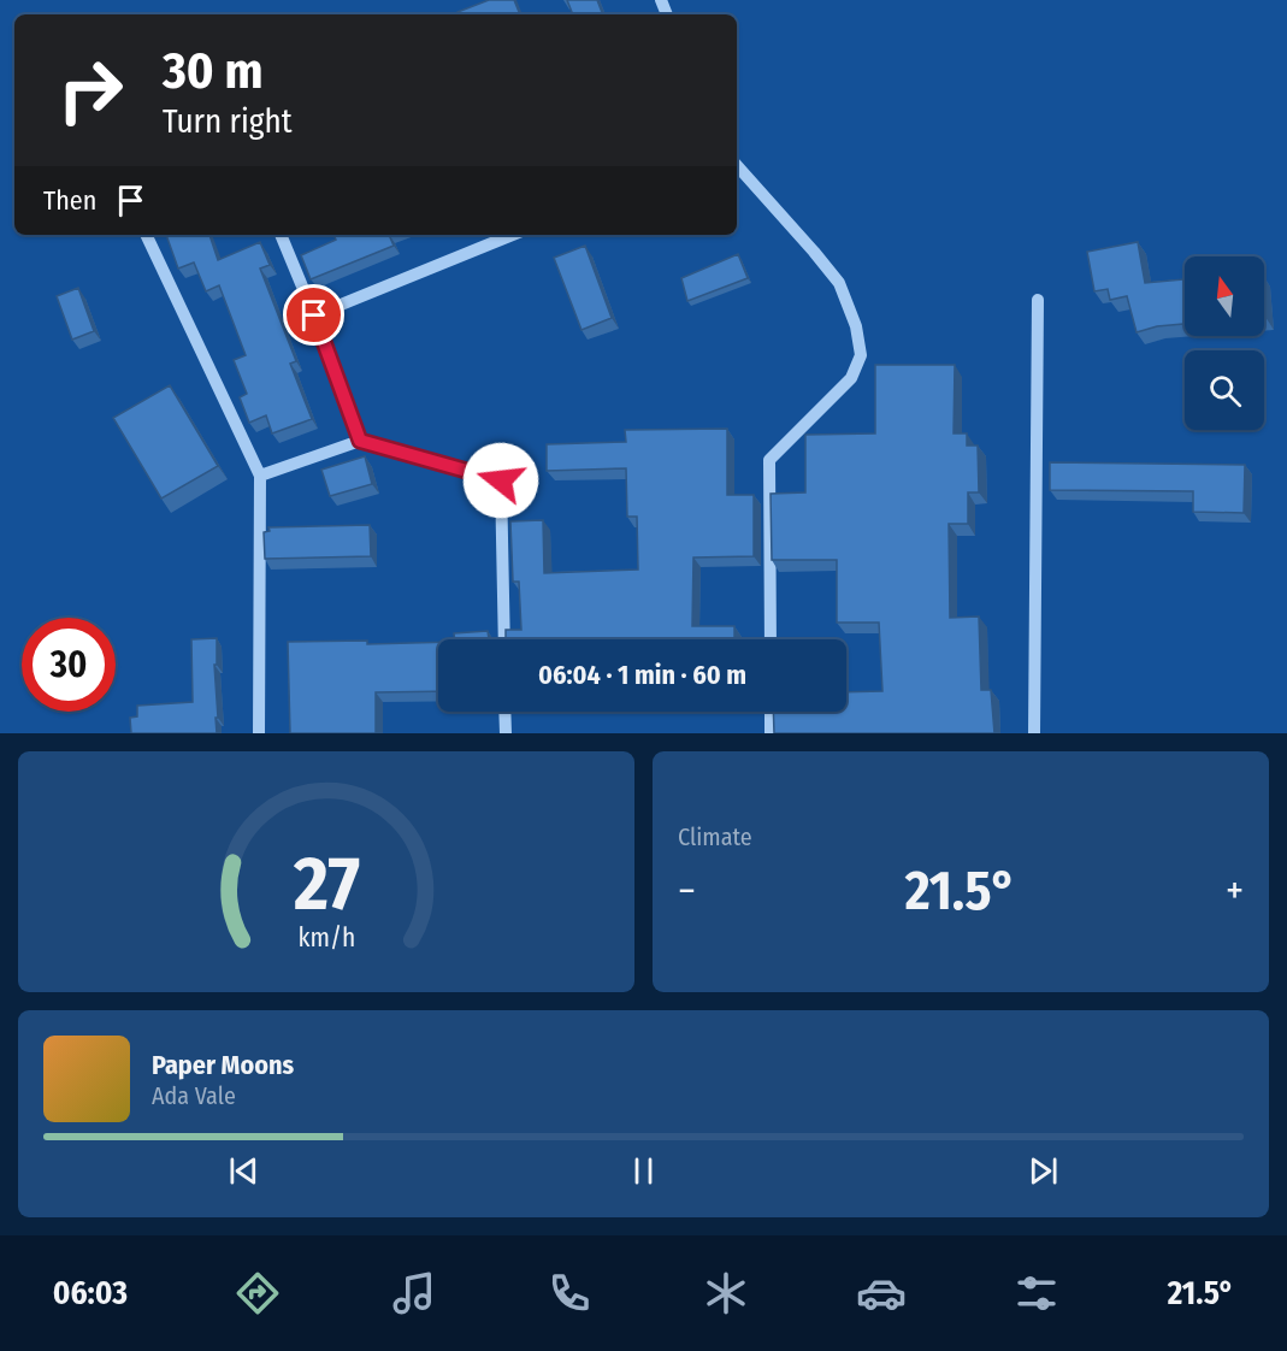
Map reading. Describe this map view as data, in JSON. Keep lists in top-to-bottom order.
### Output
{
  "north": "top",
  "page": {
    "turn": ["30 m", "Turn right"],
    "then": "Then",
    "limit": "30",
    "trip": "06:04 · 1 min · 60 m",
    "tile": "Climate",
    "heat": ["−", "21.5°", "+"],
    "song": ["Paper Moons", "Ada Vale"],
    "tabs": ["06:03", "21.5°"],
    "gauge": ["27", "km/h"]
  }
}
